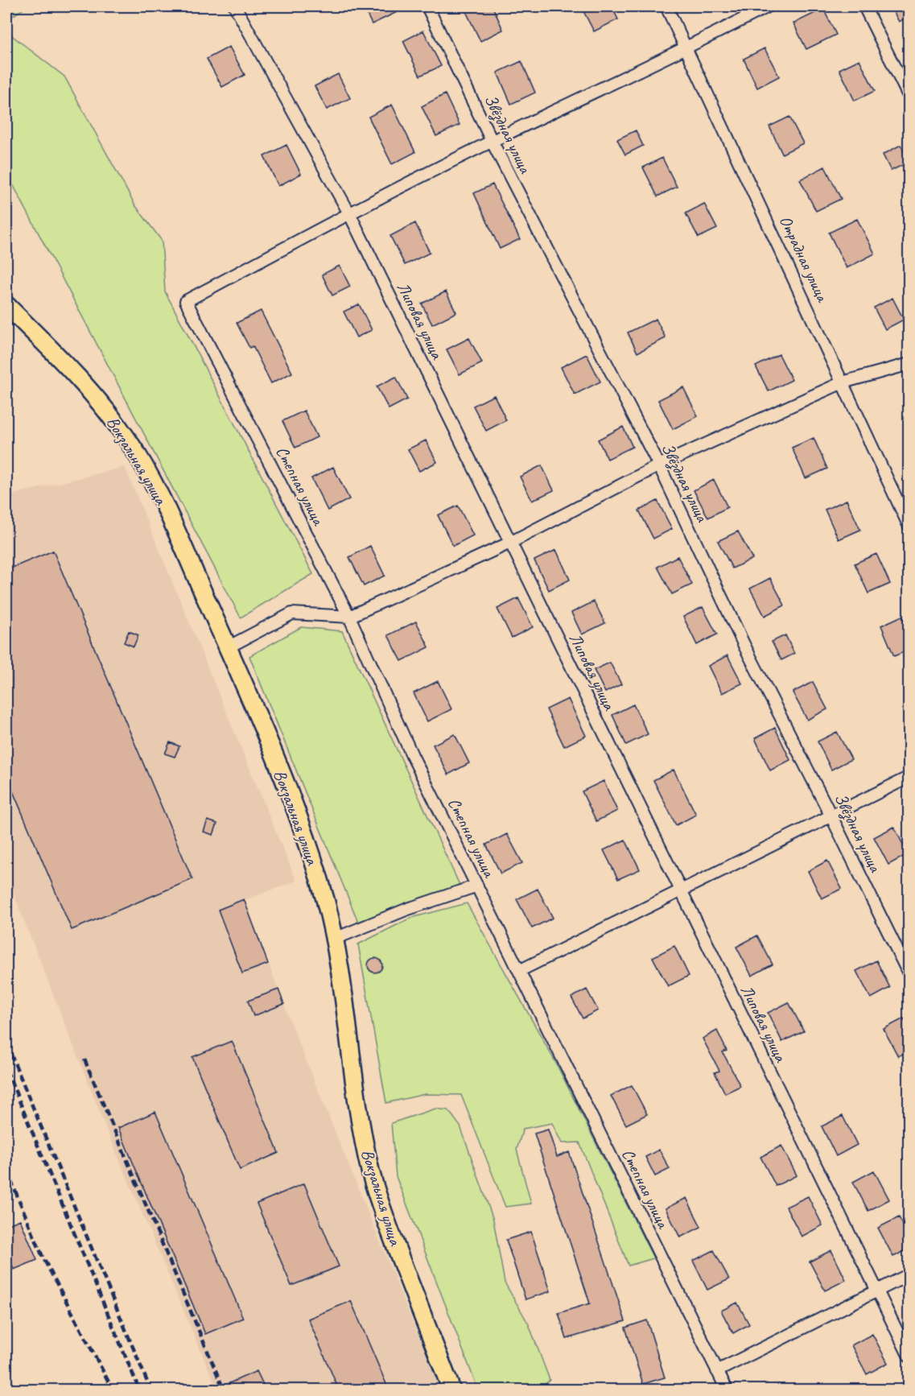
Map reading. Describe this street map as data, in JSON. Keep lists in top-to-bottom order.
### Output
{
  "streets": {
    "main road": ["Вокзальная улица"],
    "street": [
      "Звёздная улица",
      "Отрадная улица",
      "Липовая улица",
      "Степная улица"
    ]
  },
  "crossings": [
    ["Липовая улица", "Степная улица"]
  ]
}
